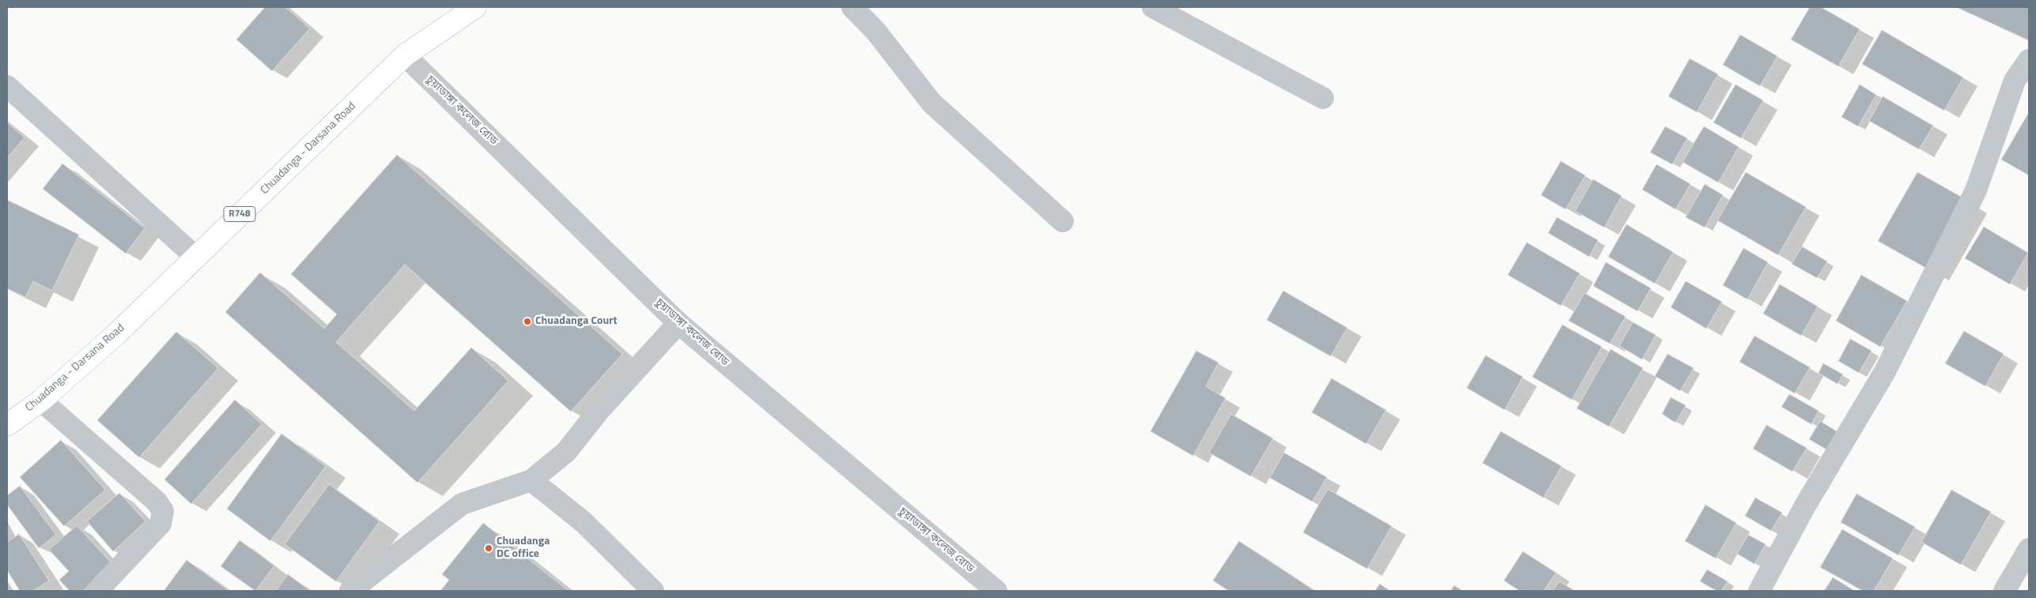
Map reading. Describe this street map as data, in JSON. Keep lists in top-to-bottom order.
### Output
{
  "streets": {
    "main road": ["Chuadanga - Darsana Road", "R748"],
    "street": ["চুয়াডাঙ্গা কলেজ রোড"]
  },
  "crossings": [
    ["চুয়াডাঙ্গা কলেজ রোড", "Chuadanga - Darsana Road"]
  ],
  "places": ["Chuadanga Court", "Chuadanga DC office"]
}
